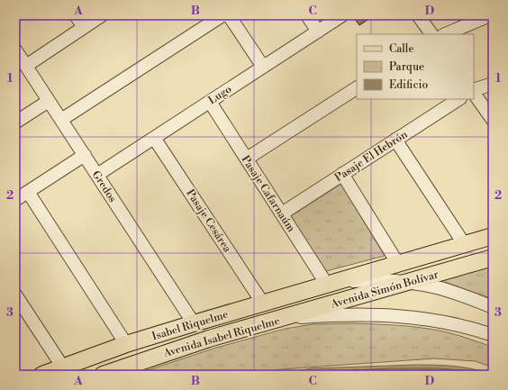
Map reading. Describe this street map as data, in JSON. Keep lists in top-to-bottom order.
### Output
{
  "streets": {
    "main road": ["Avenida Simón Bolívar", "Isabel Riquelme", "Avenida Isabel Riquelme"],
    "street": [
      "Lugo",
      "Pasaje El Hebrón",
      "Gredos",
      "Pasaje Cafarnaúm",
      "Pasaje Cesárea"
    ]
  },
  "crossings": [
    ["Lugo", "Gredos"],
    ["Lugo", "Pasaje Cafarnaúm"],
    ["Lugo", "Pasaje Cesárea"],
    ["Pasaje El Hebrón", "Pasaje Cafarnaúm"],
    ["Gredos", "Isabel Riquelme"],
    ["Pasaje Cafarnaúm", "Avenida Simón Bolívar"],
    ["Pasaje Cafarnaúm", "Isabel Riquelme"],
    ["Pasaje Cesárea", "Isabel Riquelme"],
    ["Avenida Simón Bolívar", "Isabel Riquelme"],
    ["Avenida Simón Bolívar", "Avenida Isabel Riquelme"]
  ],
  "legend": ["Calle", "Parque", "Edificio"],
  "grid": {
    "columns": [
      "A",
      "B",
      "C",
      "D"
    ],
    "rows": ["1", "2", "3"]
  }
}
